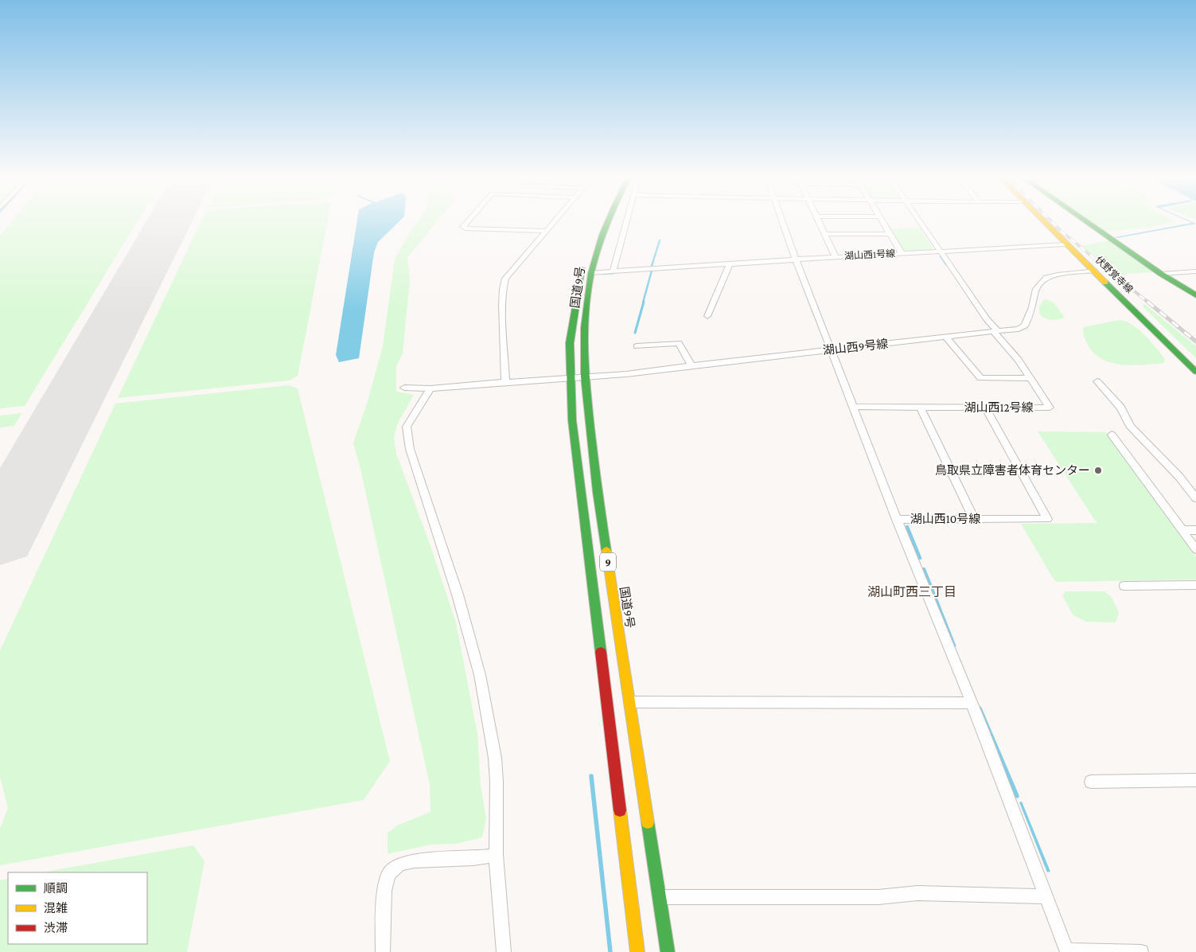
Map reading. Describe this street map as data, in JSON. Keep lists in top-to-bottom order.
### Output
{
  "streets": {
    "main road": ["伏野覚寺線", "国道9号", "9"],
    "street": [
      "湖山西1号線",
      "湖山西9号線",
      "湖山西12号線",
      "湖山西10号線"
    ]
  },
  "crossings": [
    ["湖山西1号線", "伏野覚寺線"],
    ["湖山西1号線", "国道9号"],
    ["湖山西1号線", "湖山西12号線"],
    ["伏野覚寺線", "湖山西9号線"],
    ["国道9号", "湖山西9号線"],
    ["湖山西9号線", "湖山西12号線"],
    ["湖山西9号線", "湖山西10号線"],
    ["湖山西12号線", "湖山西10号線"]
  ],
  "districts": ["湖山町西三丁目"],
  "places": ["鳥取県立障害者体育センター"],
  "legend": ["順調", "混雑", "渋滞"]
}
